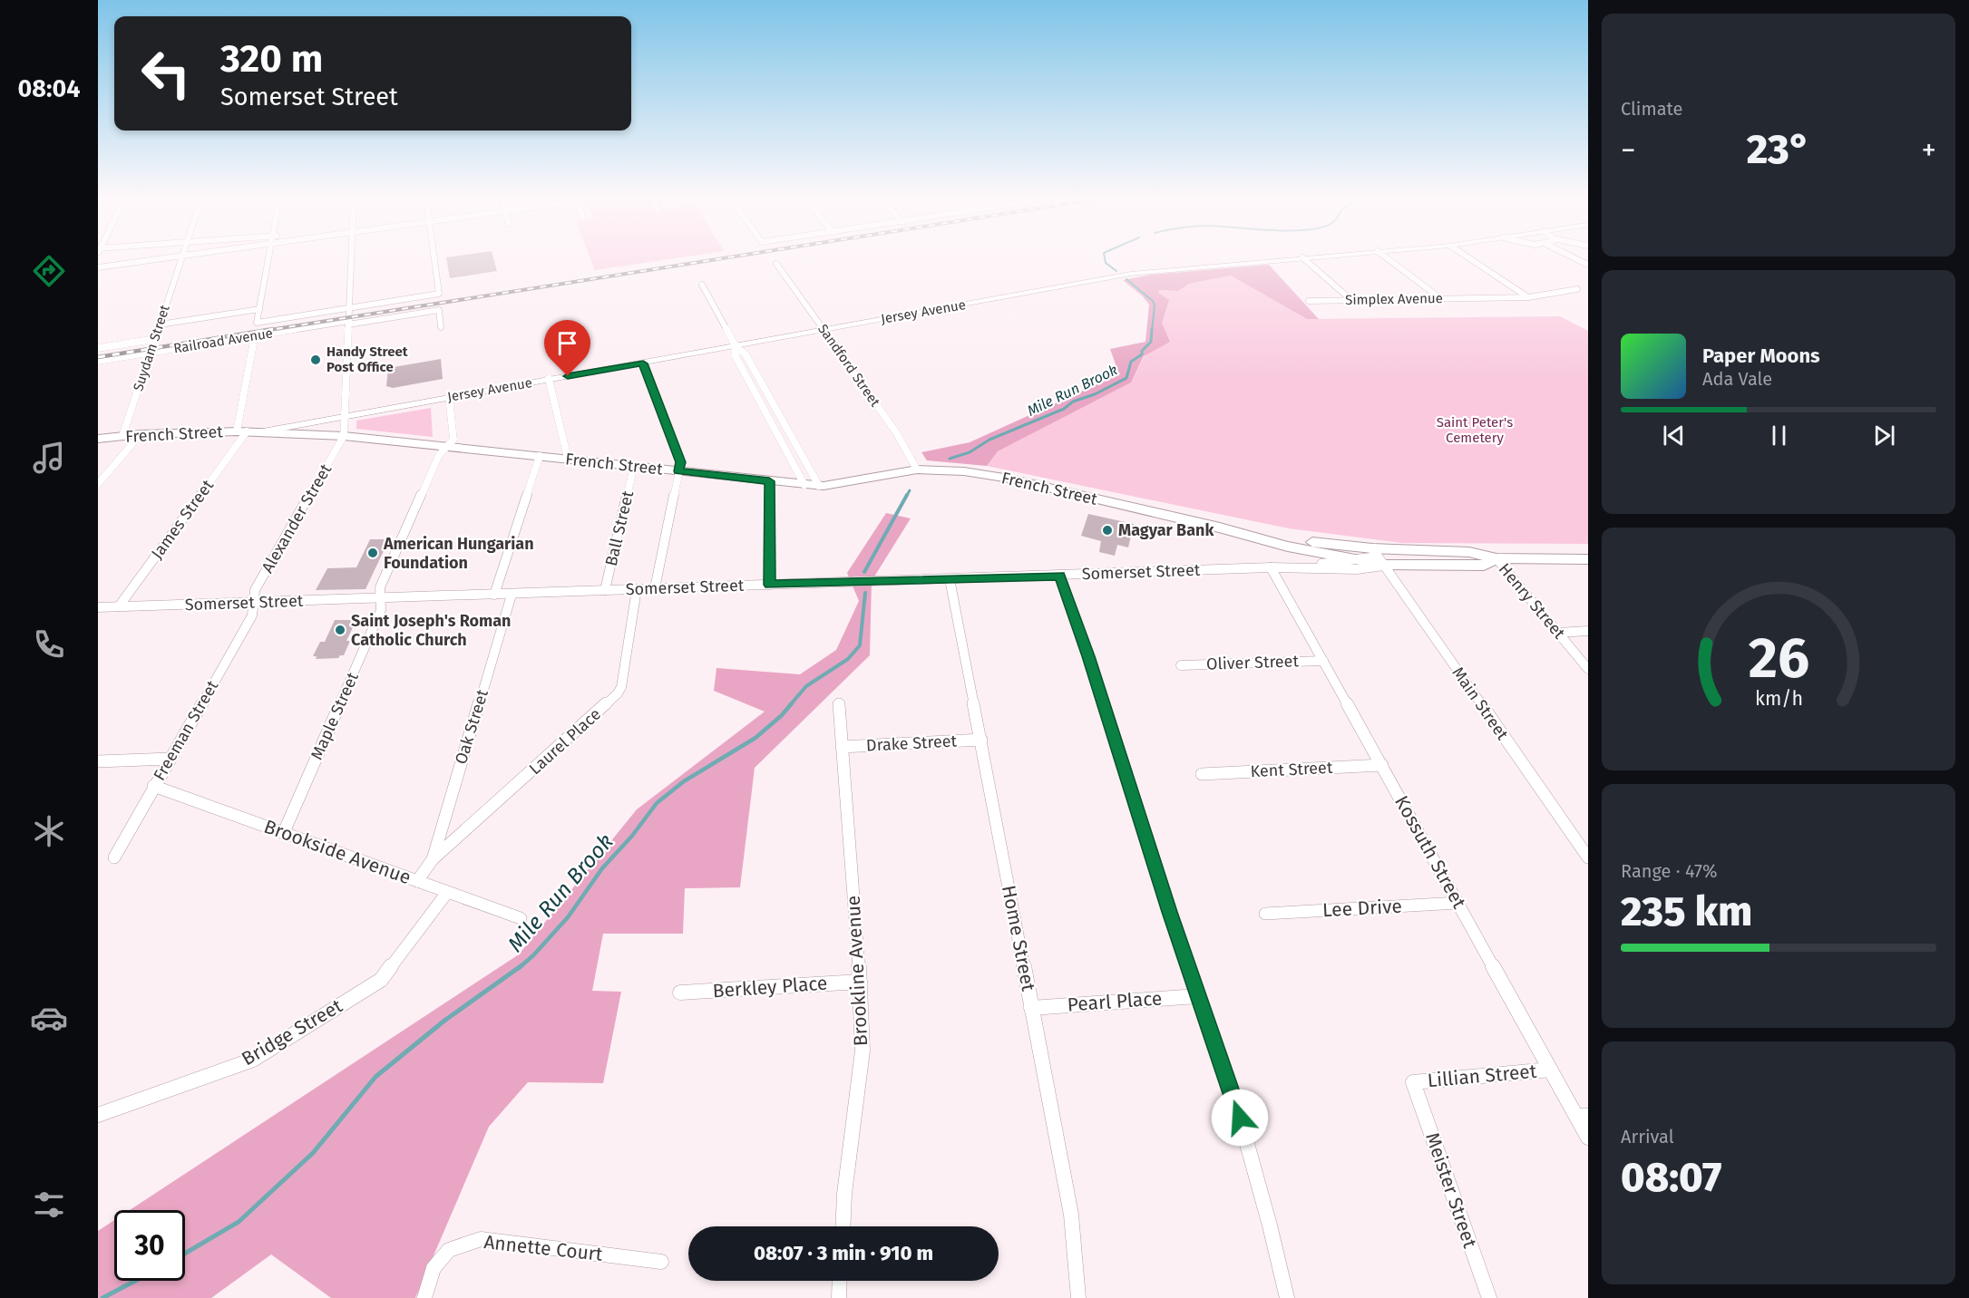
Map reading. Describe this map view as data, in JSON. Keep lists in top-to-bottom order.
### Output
{
  "streets": {
    "main road": ["French Street", "Somerset Street"],
    "street": [
      "Simplex Avenue",
      "Jersey Avenue",
      "Railroad Avenue",
      "Suydam Street",
      "Sandford Street",
      "Alexander Street",
      "James Street",
      "Ball Street",
      "Henry Street",
      "Oliver Street",
      "Main Street",
      "Maple Street",
      "Oak Street",
      "Freeman Street",
      "Laurel Place",
      "Drake Street",
      "Kent Street",
      "Brookside Avenue",
      "Kossuth Street",
      "Lee Drive",
      "Home Street",
      "Brookline Avenue",
      "Berkley Place",
      "Pearl Place",
      "Bridge Street",
      "Lillian Street",
      "Meister Street",
      "Annette Court"
    ]
  },
  "crossings": [
    ["Jersey Avenue", "Sandford Street"],
    ["Jersey Avenue", "French Street"],
    ["Railroad Avenue", "Suydam Street"],
    ["Suydam Street", "French Street"],
    ["Sandford Street", "French Street"],
    ["French Street", "Alexander Street"],
    ["French Street", "James Street"],
    ["French Street", "Ball Street"],
    ["French Street", "Somerset Street"],
    ["French Street", "Main Street"],
    ["French Street", "Maple Street"],
    ["Alexander Street", "Somerset Street"],
    ["Alexander Street", "Freeman Street"],
    ["James Street", "Somerset Street"],
    ["Ball Street", "Somerset Street"],
    ["Somerset Street", "Henry Street"],
    ["Somerset Street", "Main Street"],
    ["Somerset Street", "Maple Street"],
    ["Somerset Street", "Oak Street"],
    ["Somerset Street", "Freeman Street"],
    ["Somerset Street", "Laurel Place"],
    ["Somerset Street", "Kossuth Street"],
    ["Somerset Street", "Home Street"],
    ["Oliver Street", "Kossuth Street"],
    ["Maple Street", "Brookside Avenue"],
    ["Oak Street", "Laurel Place"],
    ["Freeman Street", "Brookside Avenue"],
    ["Drake Street", "Home Street"],
    ["Drake Street", "Brookline Avenue"],
    ["Kent Street", "Kossuth Street"],
    ["Brookside Avenue", "Bridge Street"],
    ["Kossuth Street", "Lee Drive"],
    ["Kossuth Street", "Lillian Street"],
    ["Home Street", "Pearl Place"],
    ["Brookline Avenue", "Berkley Place"],
    ["Lillian Street", "Meister Street"]
  ],
  "water": ["Mile Run Brook"],
  "parks": ["Saint Peter's Cemetery"],
  "places": [
    "Handy Street Post Office",
    "Magyar Bank",
    "American Hungarian Foundation",
    "Saint Joseph's Roman Catholic Church"
  ],
  "page": {
    "tabs": "08:04",
    "tile": [
      "Climate",
      ["Range · 47%", "235 km"],
      ["Arrival", "08:07"]
    ],
    "turn": ["320 m", "Somerset Street"],
    "heat": ["−", "23°", "+"],
    "song": ["Paper Moons", "Ada Vale"],
    "limit": "30",
    "trip": "08:07 · 3 min · 910 m",
    "gauge": ["26", "km/h"]
  }
}
